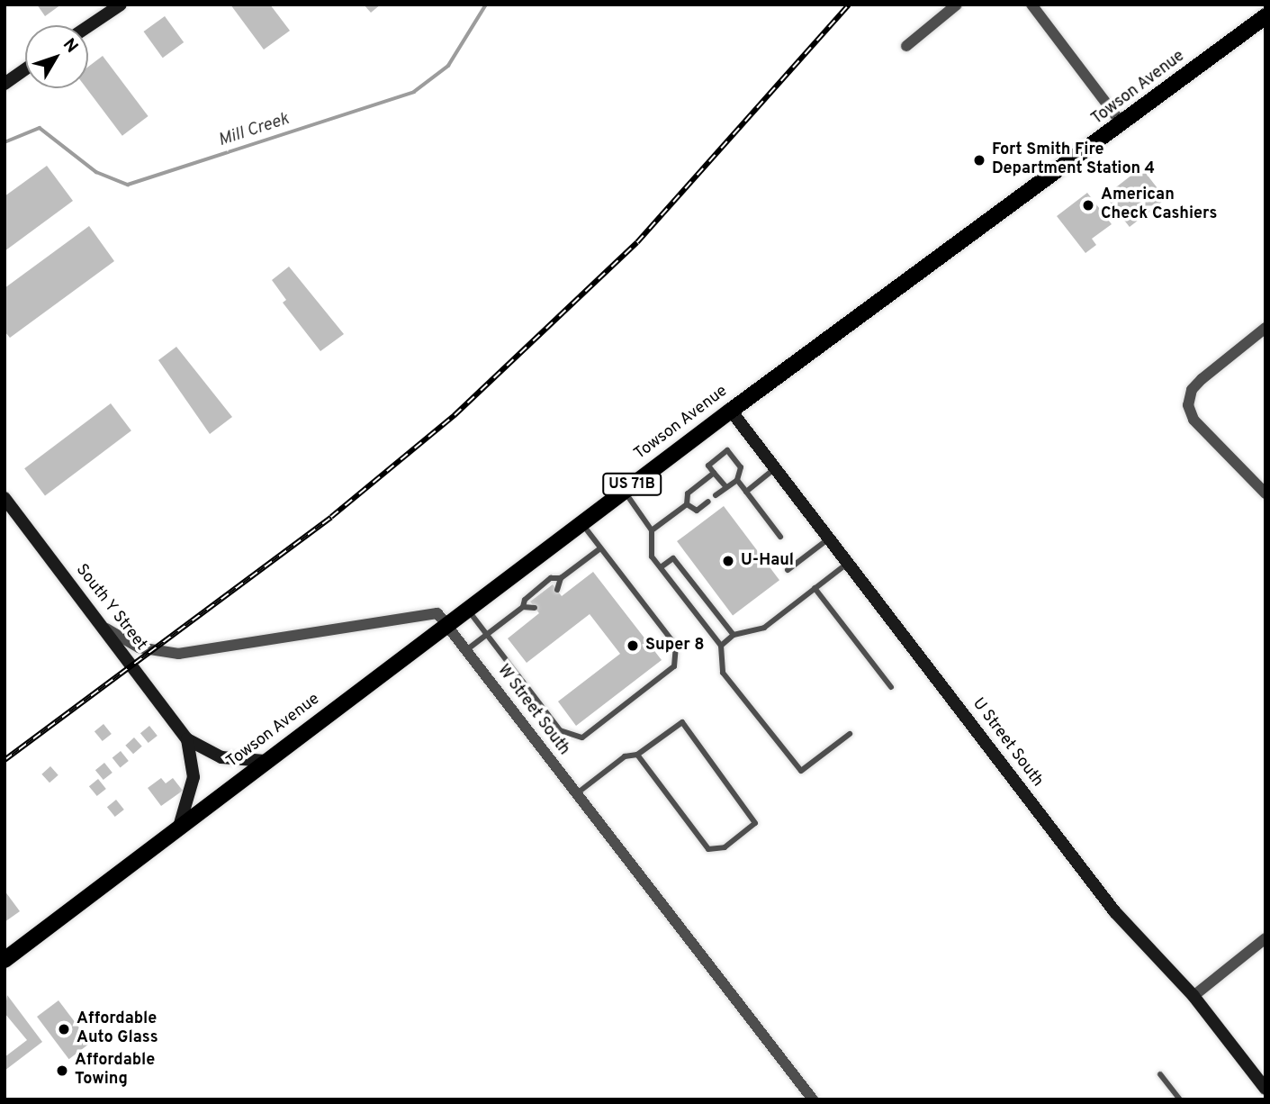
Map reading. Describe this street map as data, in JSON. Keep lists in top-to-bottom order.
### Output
{
  "streets": {
    "main road": ["Towson Avenue", "US 71B"],
    "street": ["South Y Street", "W Street South", "U Street South"]
  },
  "crossings": [
    ["Towson Avenue", "South Y Street"],
    ["Towson Avenue", "W Street South"],
    ["Towson Avenue", "U Street South"]
  ],
  "water": ["Mill Creek"],
  "places": [
    "Fort Smith Fire Department Station 4",
    "American Check Cashiers",
    "U-Haul",
    "Super 8",
    "Affordable Auto Glass",
    "Affordable Towing"
  ],
  "north": "top right"
}
